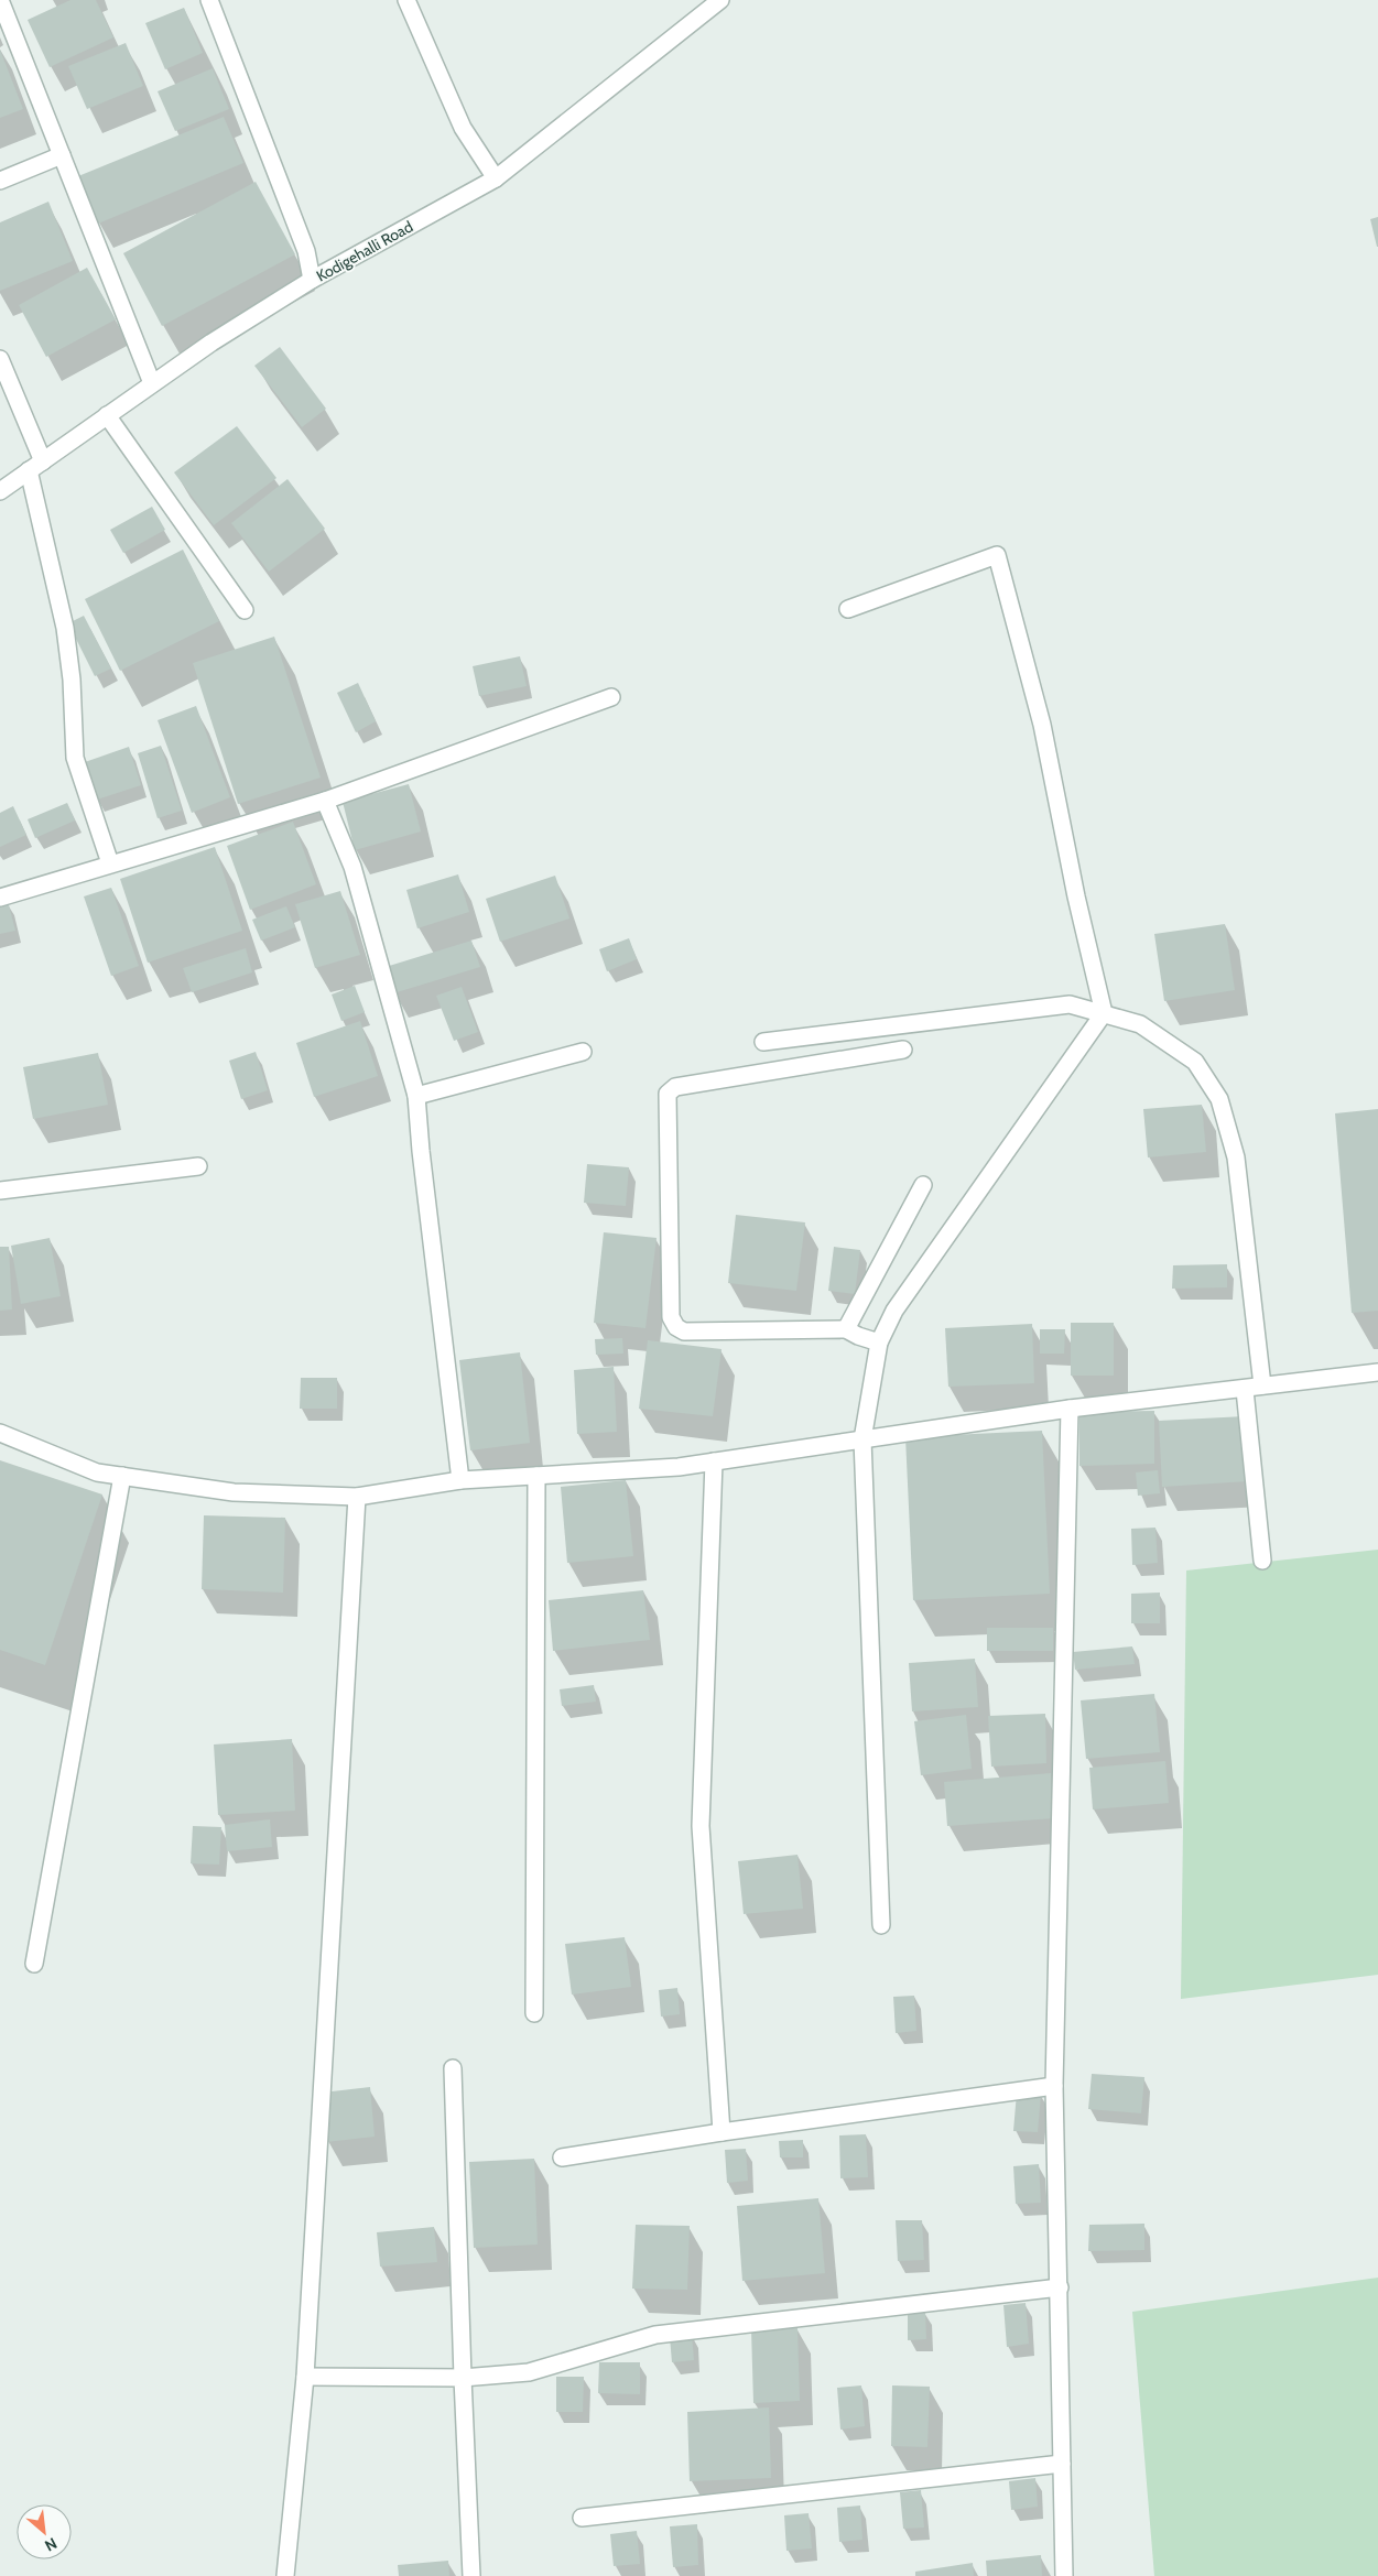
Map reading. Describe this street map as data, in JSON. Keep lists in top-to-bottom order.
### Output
{
  "streets": {
    "street": ["Kodigehalli Road"]
  },
  "north": "bottom right"
}
